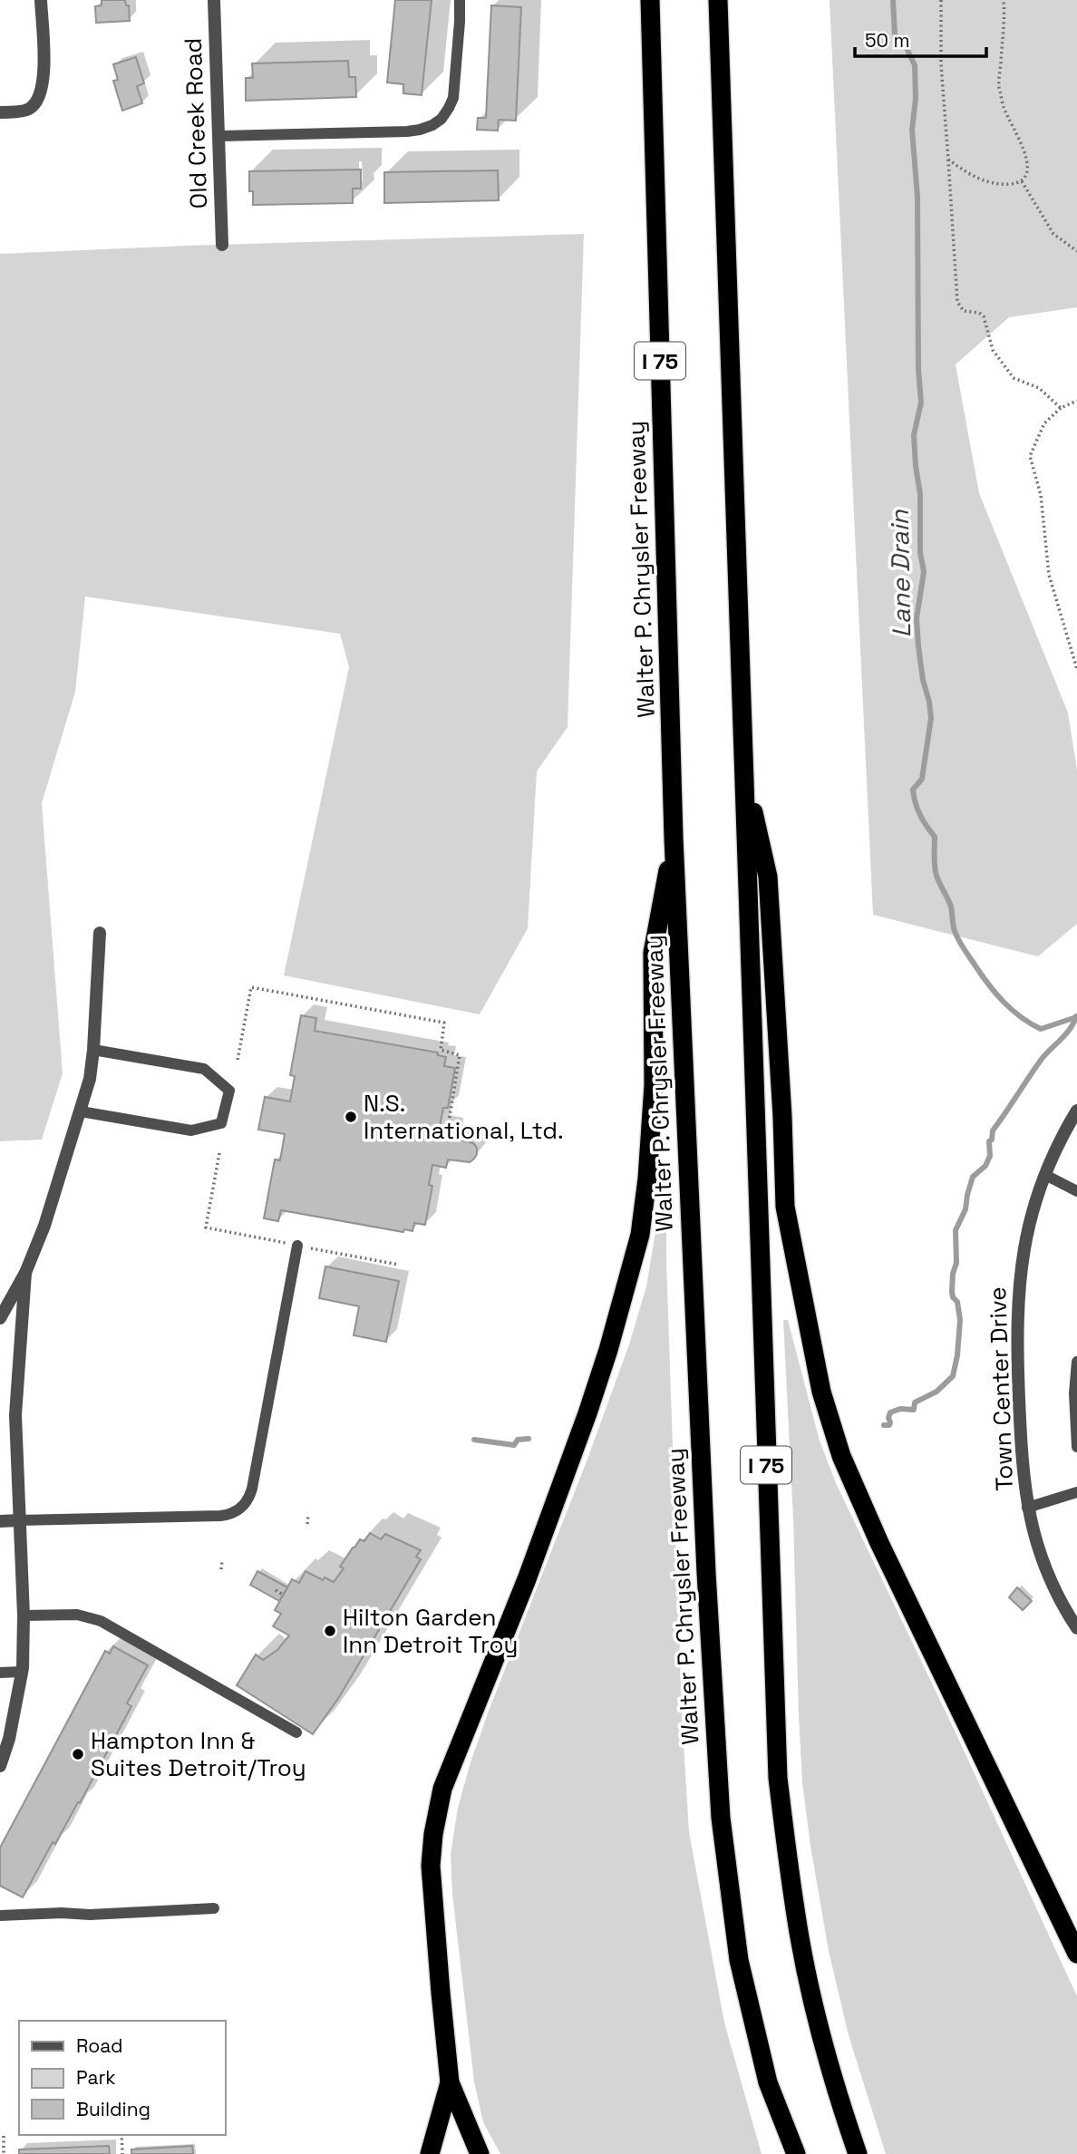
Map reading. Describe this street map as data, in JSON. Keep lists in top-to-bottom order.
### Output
{
  "streets": {
    "highway": ["I 75", "Walter P. Chrysler Freeway"],
    "street": ["Old Creek Road", "Town Center Drive"]
  },
  "water": ["Lane Drain"],
  "places": ["N.S. International, Ltd.", "Hilton Garden Inn Detroit Troy", "Hampton Inn & Suites Detroit/Troy"],
  "legend": ["Road", "Park", "Building"],
  "scale_bar": "50 m"
}
